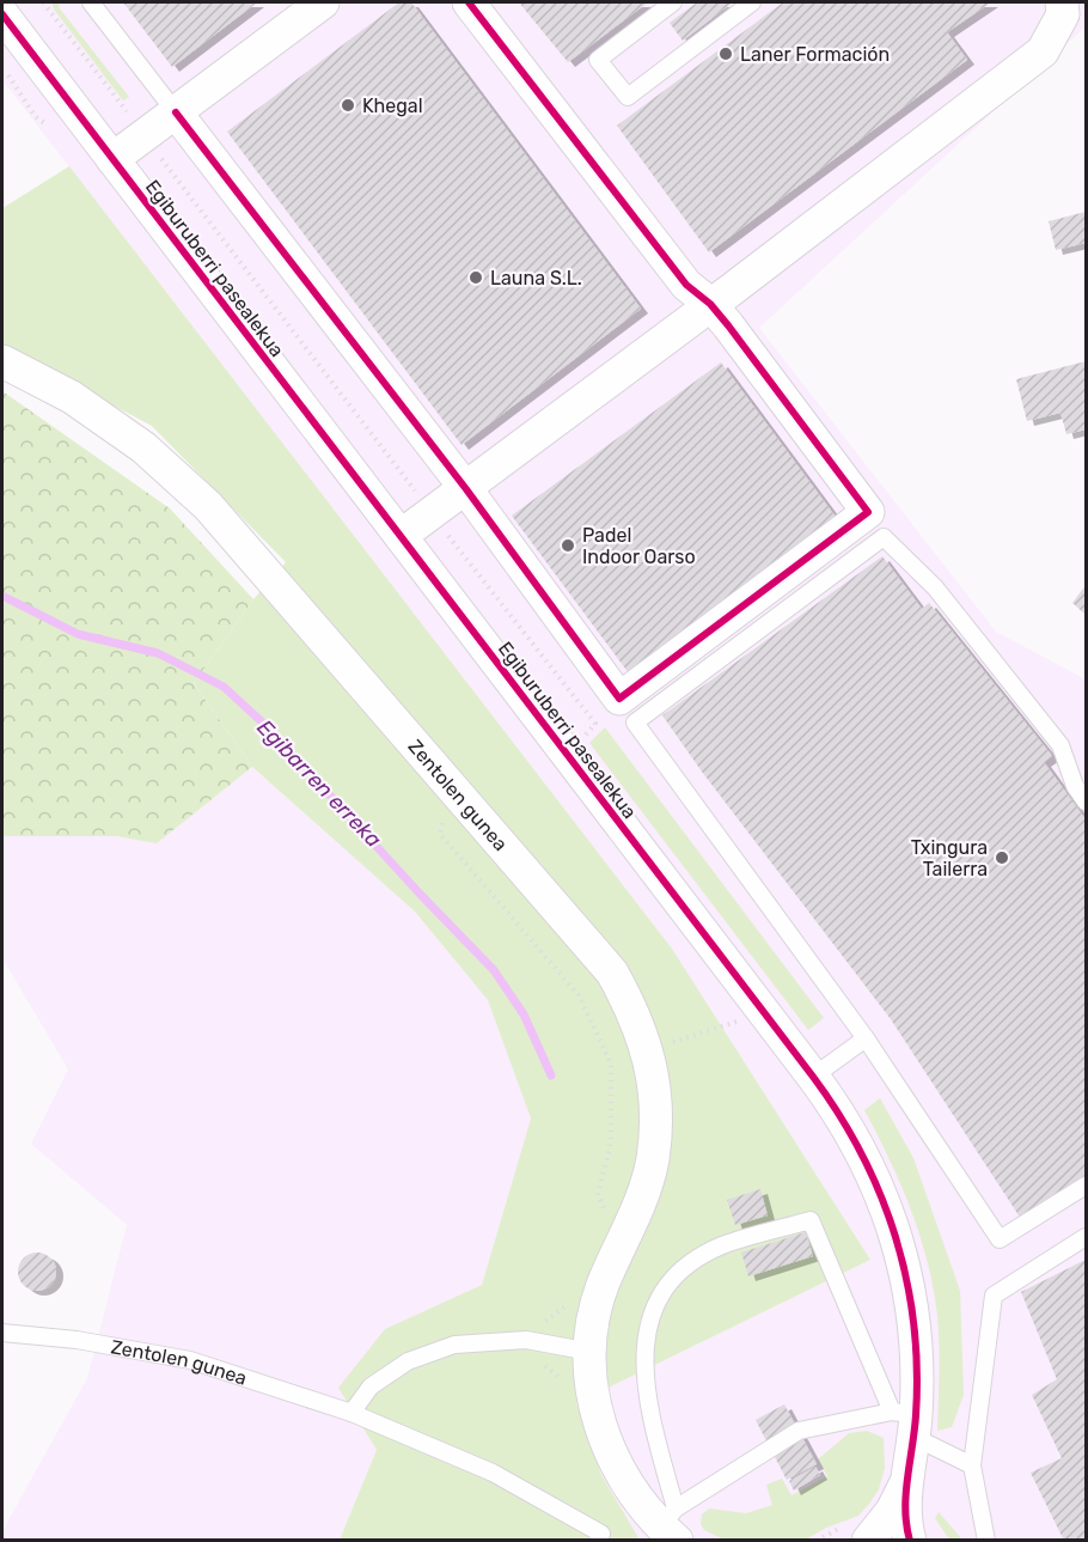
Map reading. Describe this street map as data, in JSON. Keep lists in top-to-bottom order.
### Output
{
  "streets": {
    "street": ["Egiburuberri pasealekua", "Zentolen gunea"]
  },
  "water": ["Egibarren erreka"],
  "places": [
    "Laner Formación",
    "Khegal",
    "Launa S.L.",
    "Padel Indoor Oarso",
    "Txingura Tailerra"
  ]
}
